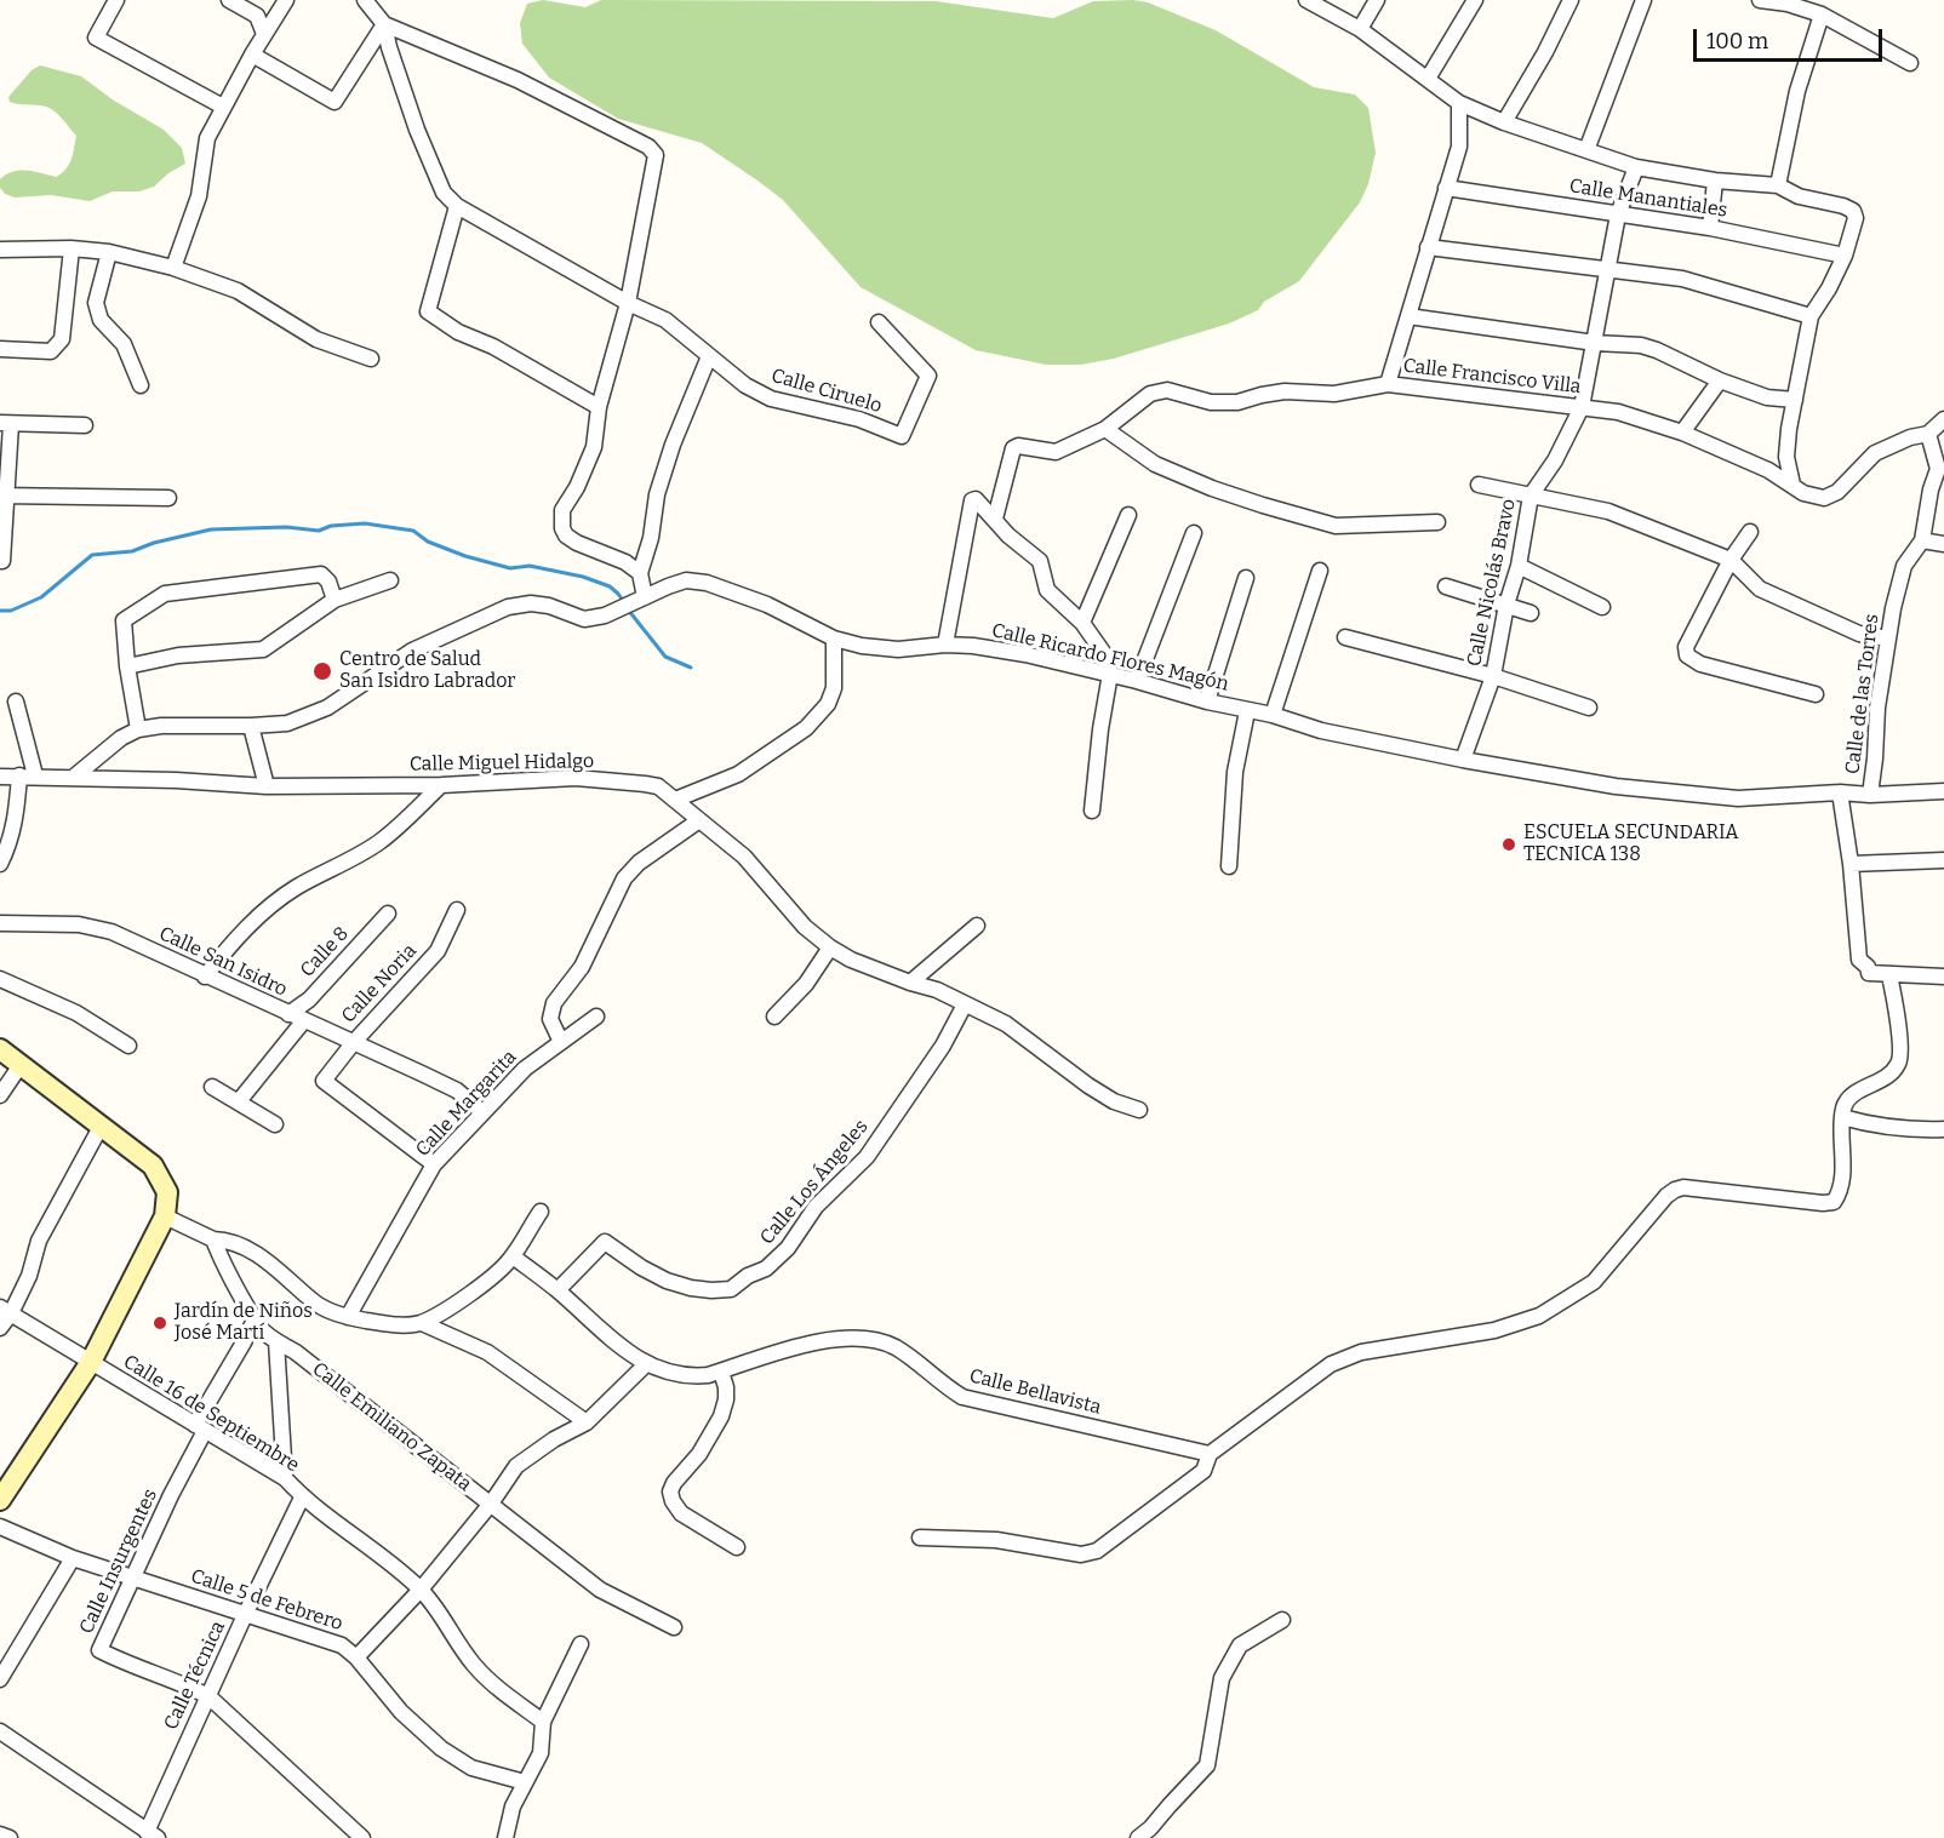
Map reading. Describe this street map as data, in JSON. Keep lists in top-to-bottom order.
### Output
{
  "streets": {
    "street": [
      "Calle Manantiales",
      "Calle Francisco Villa",
      "Calle Ciruelo",
      "Calle Nicolás Bravo",
      "Calle Ricardo Flores Magón",
      "Calle de las Torres",
      "Calle Miguel Hidalgo",
      "Calle 8",
      "Calle San Isidro",
      "Calle Noria",
      "Calle Margarita",
      "Calle Los Ángeles",
      "Calle Bellavista",
      "Calle 16 de Septiembre",
      "Calle Emiliano Zapata",
      "Calle Insurgentes",
      "Calle 5 de Febrero",
      "Calle Técnica"
    ]
  },
  "crossings": [
    ["Calle Manantiales", "Calle Nicolás Bravo"],
    ["Calle Francisco Villa", "Calle Nicolás Bravo"],
    ["Calle Francisco Villa", "Calle de las Torres"],
    ["Calle Nicolás Bravo", "Calle Ricardo Flores Magón"],
    ["Calle Ricardo Flores Magón", "Calle de las Torres"],
    ["Calle Miguel Hidalgo", "Calle Los Ángeles"],
    ["Calle 8", "Calle San Isidro"],
    ["Calle San Isidro", "Calle Noria"],
    ["Calle San Isidro", "Calle Margarita"],
    ["Calle Noria", "Calle Margarita"],
    ["Calle Los Ángeles", "Calle Bellavista"],
    ["Calle 16 de Septiembre", "Calle Insurgentes"],
    ["Calle 16 de Septiembre", "Calle Técnica"],
    ["Calle Emiliano Zapata", "Calle Insurgentes"],
    ["Calle Insurgentes", "Calle 5 de Febrero"],
    ["Calle Insurgentes", "Calle Técnica"],
    ["Calle 5 de Febrero", "Calle Técnica"]
  ],
  "places": ["Centro de Salud San Isidro Labrador", "ESCUELA SECUNDARIA TECNICA 138", "Jardín de Niños José Martí"],
  "scale_bar": "100 m"
}
